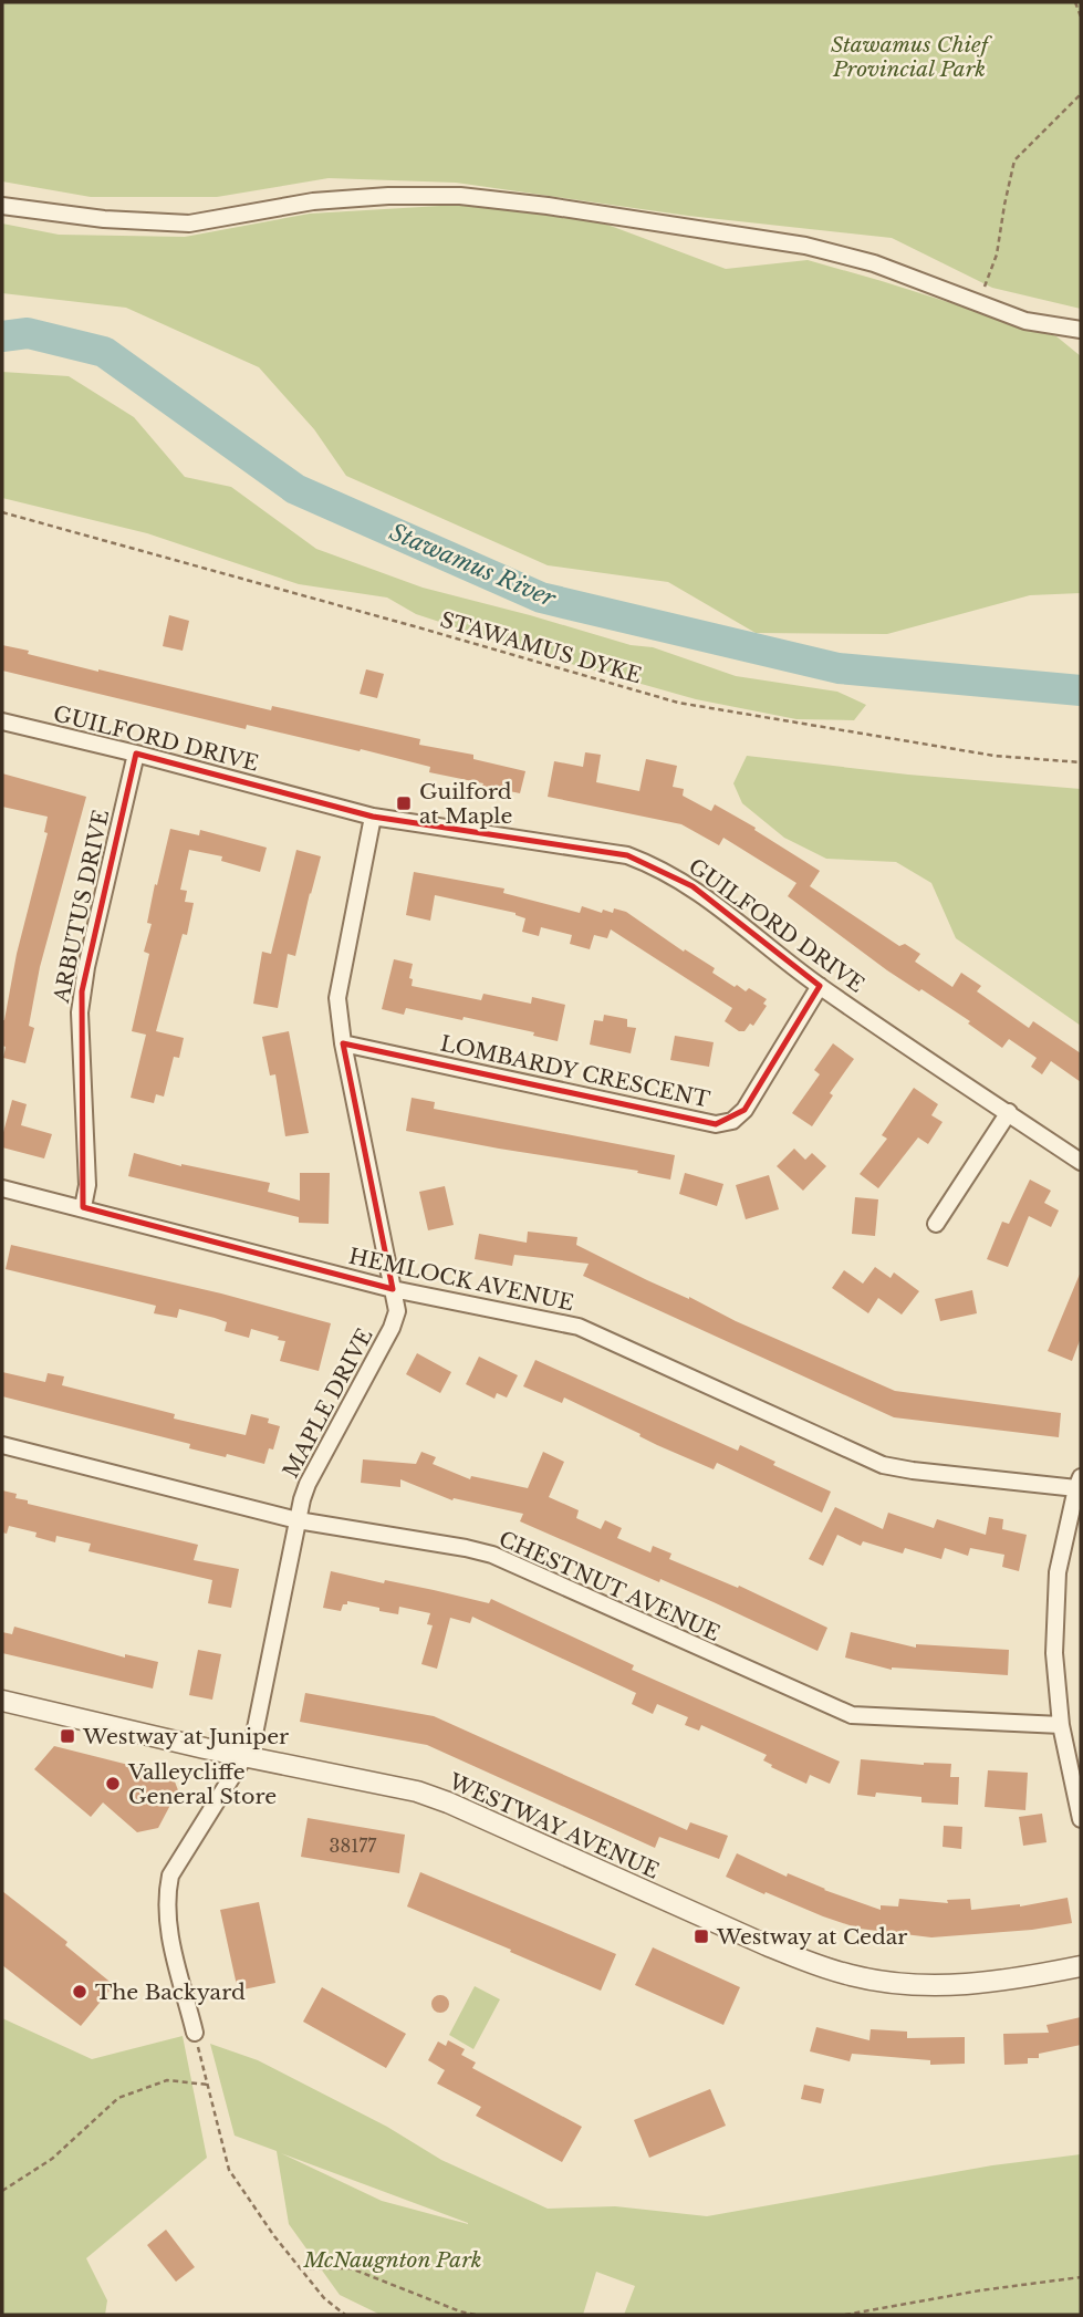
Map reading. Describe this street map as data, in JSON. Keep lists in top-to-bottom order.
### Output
{
  "streets": {
    "street": [
      "GUILFORD DRIVE",
      "ARBUTUS DRIVE",
      "LOMBARDY CRESCENT",
      "HEMLOCK AVENUE",
      "MAPLE DRIVE",
      "CHESTNUT AVENUE",
      "WESTWAY AVENUE"
    ],
    "path": ["STAWAMUS DYKE"]
  },
  "crossings": [
    ["GUILFORD DRIVE", "ARBUTUS DRIVE"],
    ["GUILFORD DRIVE", "LOMBARDY CRESCENT"],
    ["GUILFORD DRIVE", "MAPLE DRIVE"],
    ["ARBUTUS DRIVE", "HEMLOCK AVENUE"],
    ["LOMBARDY CRESCENT", "MAPLE DRIVE"],
    ["HEMLOCK AVENUE", "MAPLE DRIVE"],
    ["MAPLE DRIVE", "CHESTNUT AVENUE"],
    ["MAPLE DRIVE", "WESTWAY AVENUE"]
  ],
  "water": ["Stawamus River"],
  "parks": ["Stawamus Chief Provincial Park", "McNaugnton Park"],
  "places": {
    "transit": ["Guilford at Maple", "Westway at Juniper", "Westway at Cedar"],
    "other": ["Valleycliffe General Store", "The Backyard"]
  },
  "house_numbers": ["38177"]
}
